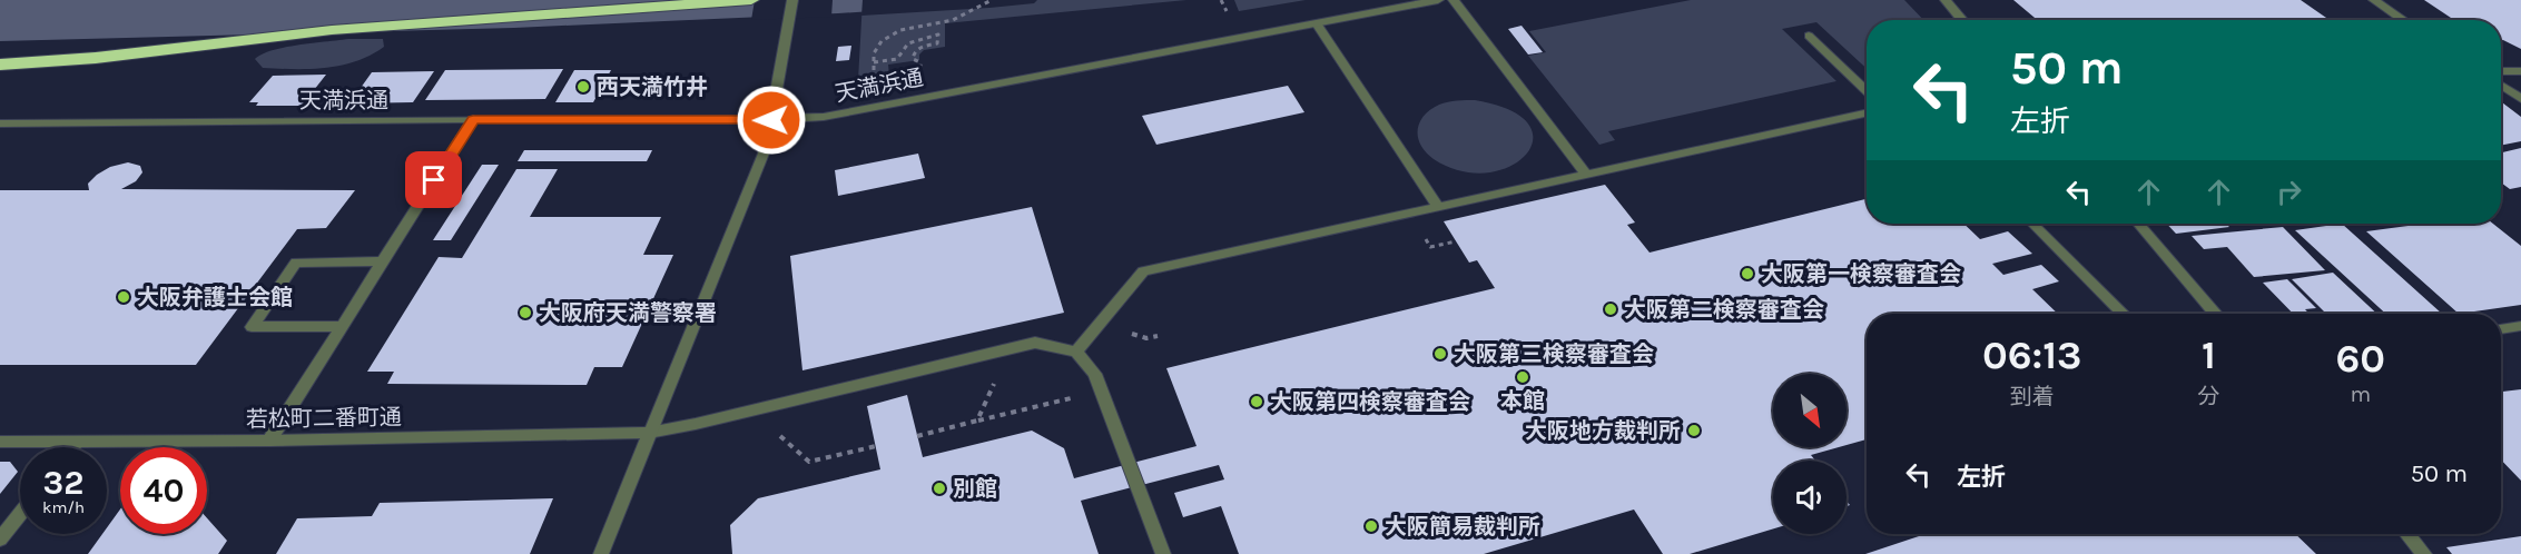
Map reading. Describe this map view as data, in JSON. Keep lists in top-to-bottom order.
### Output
{
  "streets": {
    "street": ["天満浜通", "若松町二番町通"]
  },
  "places": [
    "西天満竹井",
    "大阪第一検察審査会",
    "大阪弁護士会館",
    "大阪第二検察審査会",
    "大阪府天満警察署",
    "大阪第三検察審査会",
    "本館",
    "大阪第四検察審査会",
    "大阪地方裁判所",
    "別館",
    "大阪簡易裁判所"
  ],
  "north": "bottom right",
  "page": {
    "turn": ["50 m", "左折"],
    "eta": [
      "06:13",
      "到着",
      "1",
      "分",
      "60",
      "m"
    ],
    "list": [
      {
        "name": "左折",
        "value": "50 m"
      }
    ],
    "speed": "32 km/h",
    "limit": "40"
  }
}
